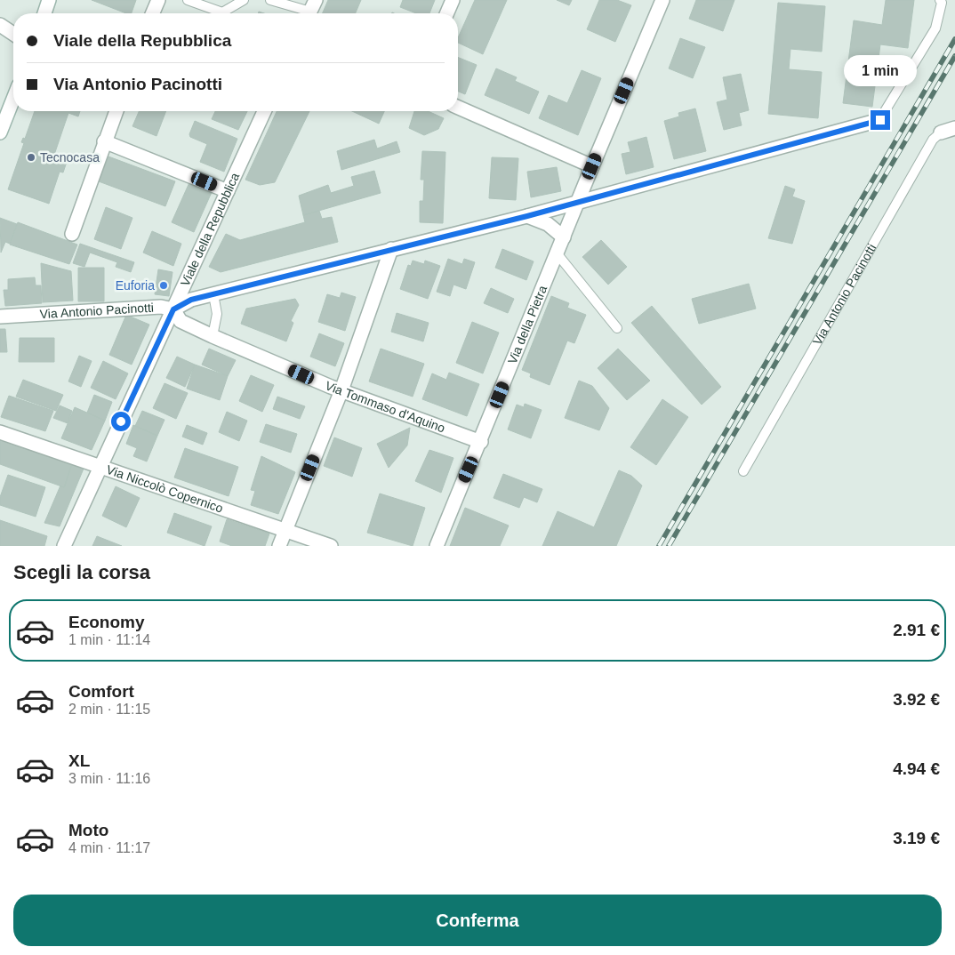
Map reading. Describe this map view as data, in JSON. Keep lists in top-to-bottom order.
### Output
{
  "streets": {
    "street": [
      "Viale della Repubblica",
      "Via Antonio Pacinotti",
      "Via della Pietra",
      "Via Tommaso d'Aquino",
      "Via Niccolò Copernico"
    ]
  },
  "crossings": [
    ["Viale della Repubblica", "Via Antonio Pacinotti"],
    ["Viale della Repubblica", "Via Tommaso d'Aquino"],
    ["Viale della Repubblica", "Via Niccolò Copernico"],
    ["Via Antonio Pacinotti", "Via Tommaso d'Aquino"],
    ["Via della Pietra", "Via Tommaso d'Aquino"]
  ],
  "places": ["Tecnocasa", "Euforia"],
  "page": {
    "banner": ["Viale della Repubblica", "Via Antonio Pacinotti"],
    "bubble": "1 min",
    "heading": "Scegli la corsa",
    "list": [
      {
        "name": "Economy",
        "note": "1 min · 11:14",
        "value": "2.91 €"
      },
      {
        "name": "Comfort",
        "note": "2 min · 11:15",
        "value": "3.92 €"
      },
      {
        "name": "XL",
        "note": "3 min · 11:16",
        "value": "4.94 €"
      },
      {
        "name": "Moto",
        "note": "4 min · 11:17",
        "value": "3.19 €"
      }
    ],
    "buttons": "Conferma"
  }
}
